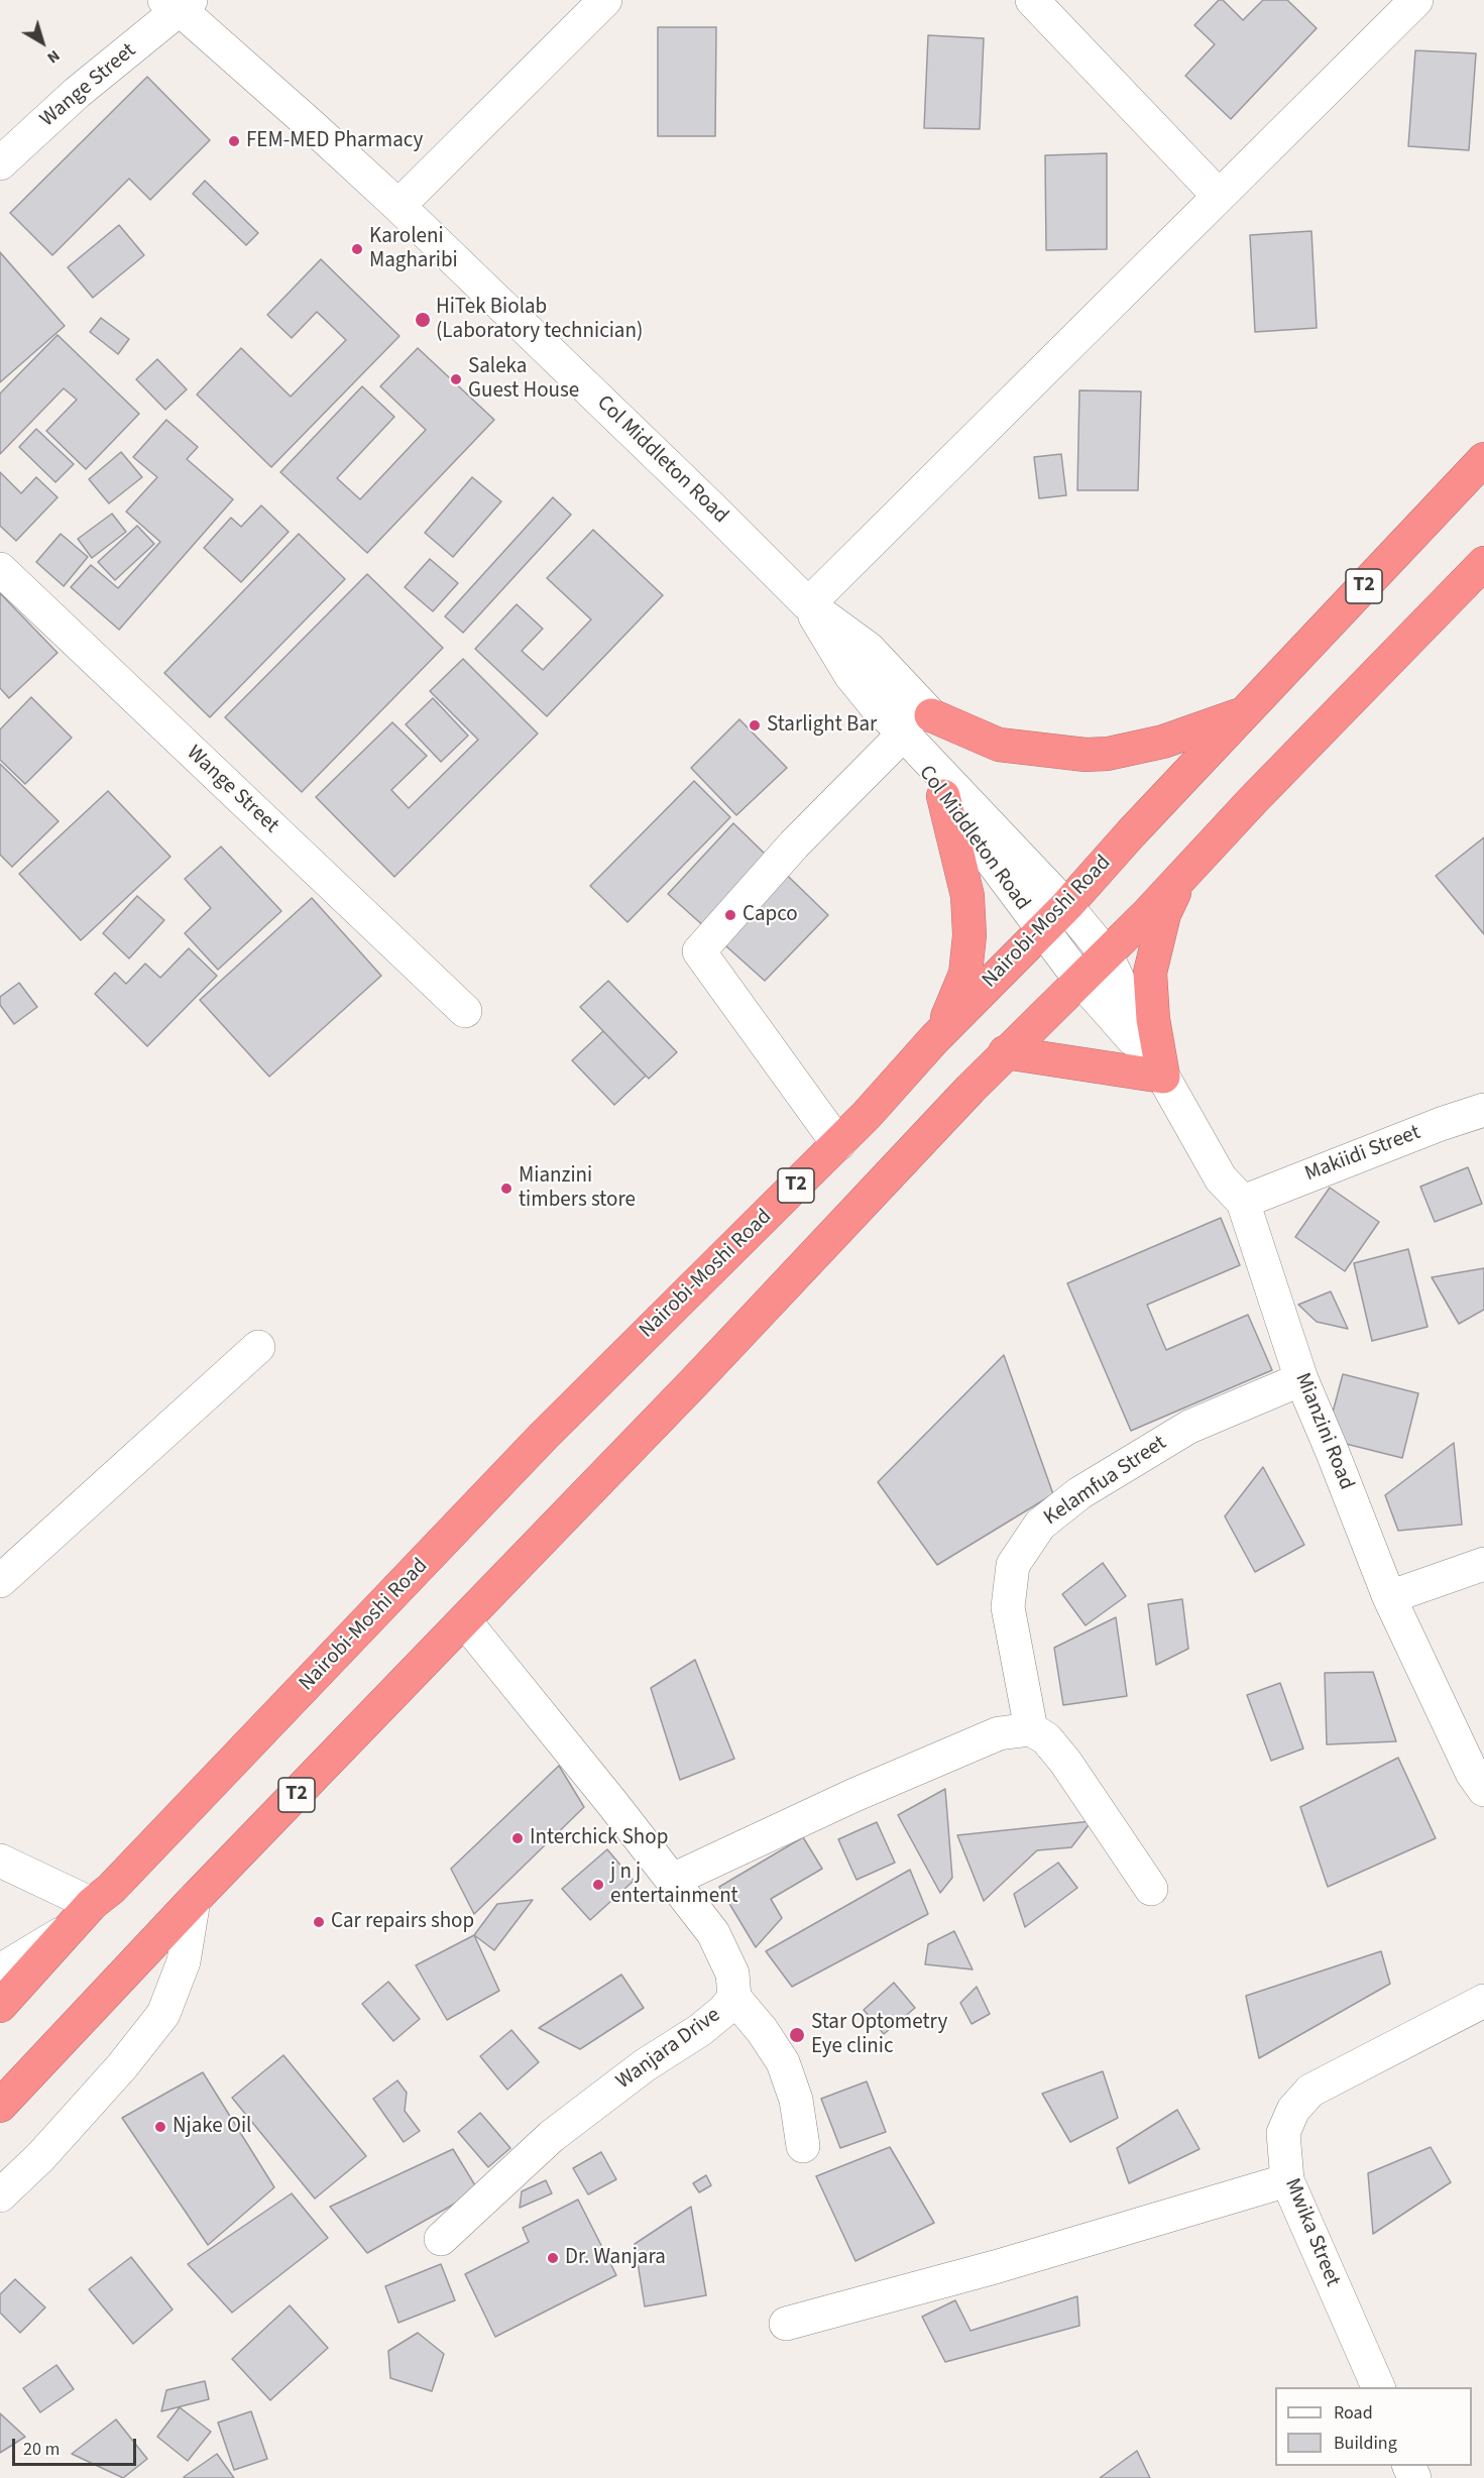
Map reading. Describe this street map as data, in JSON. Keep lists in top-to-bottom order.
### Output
{
  "streets": {
    "highway": ["T2", "Nairobi-Moshi Road"],
    "street": [
      "Wange Street",
      "Col Middleton Road",
      "Makiidi Street",
      "Mianzini Road",
      "Kelamfua Street",
      "Wanjara Drive",
      "Mwika Street"
    ]
  },
  "crossings": [
    ["Wange Street", "Col Middleton Road"],
    ["Col Middleton Road", "T2"],
    ["Col Middleton Road", "Nairobi-Moshi Road"],
    ["Col Middleton Road", "Mianzini Road"],
    ["T2", "Wanjara Drive"],
    ["Makiidi Street", "Mianzini Road"],
    ["Mianzini Road", "Kelamfua Street"]
  ],
  "places": [
    "FEM-MED Pharmacy",
    "Karoleni Magharibi",
    "HiTek Biolab (Laboratory technician)",
    "Saleka Guest House",
    "Starlight Bar",
    "Capco",
    "Mianzini timbers store",
    "Interchick Shop",
    "j n j entertainment",
    "Car repairs shop",
    "Star Optometry Eye clinic",
    "Njake Oil",
    "Dr. Wanjara"
  ],
  "legend": ["Road", "Building"],
  "scale_bar": "20 m",
  "north": "bottom right"
}
